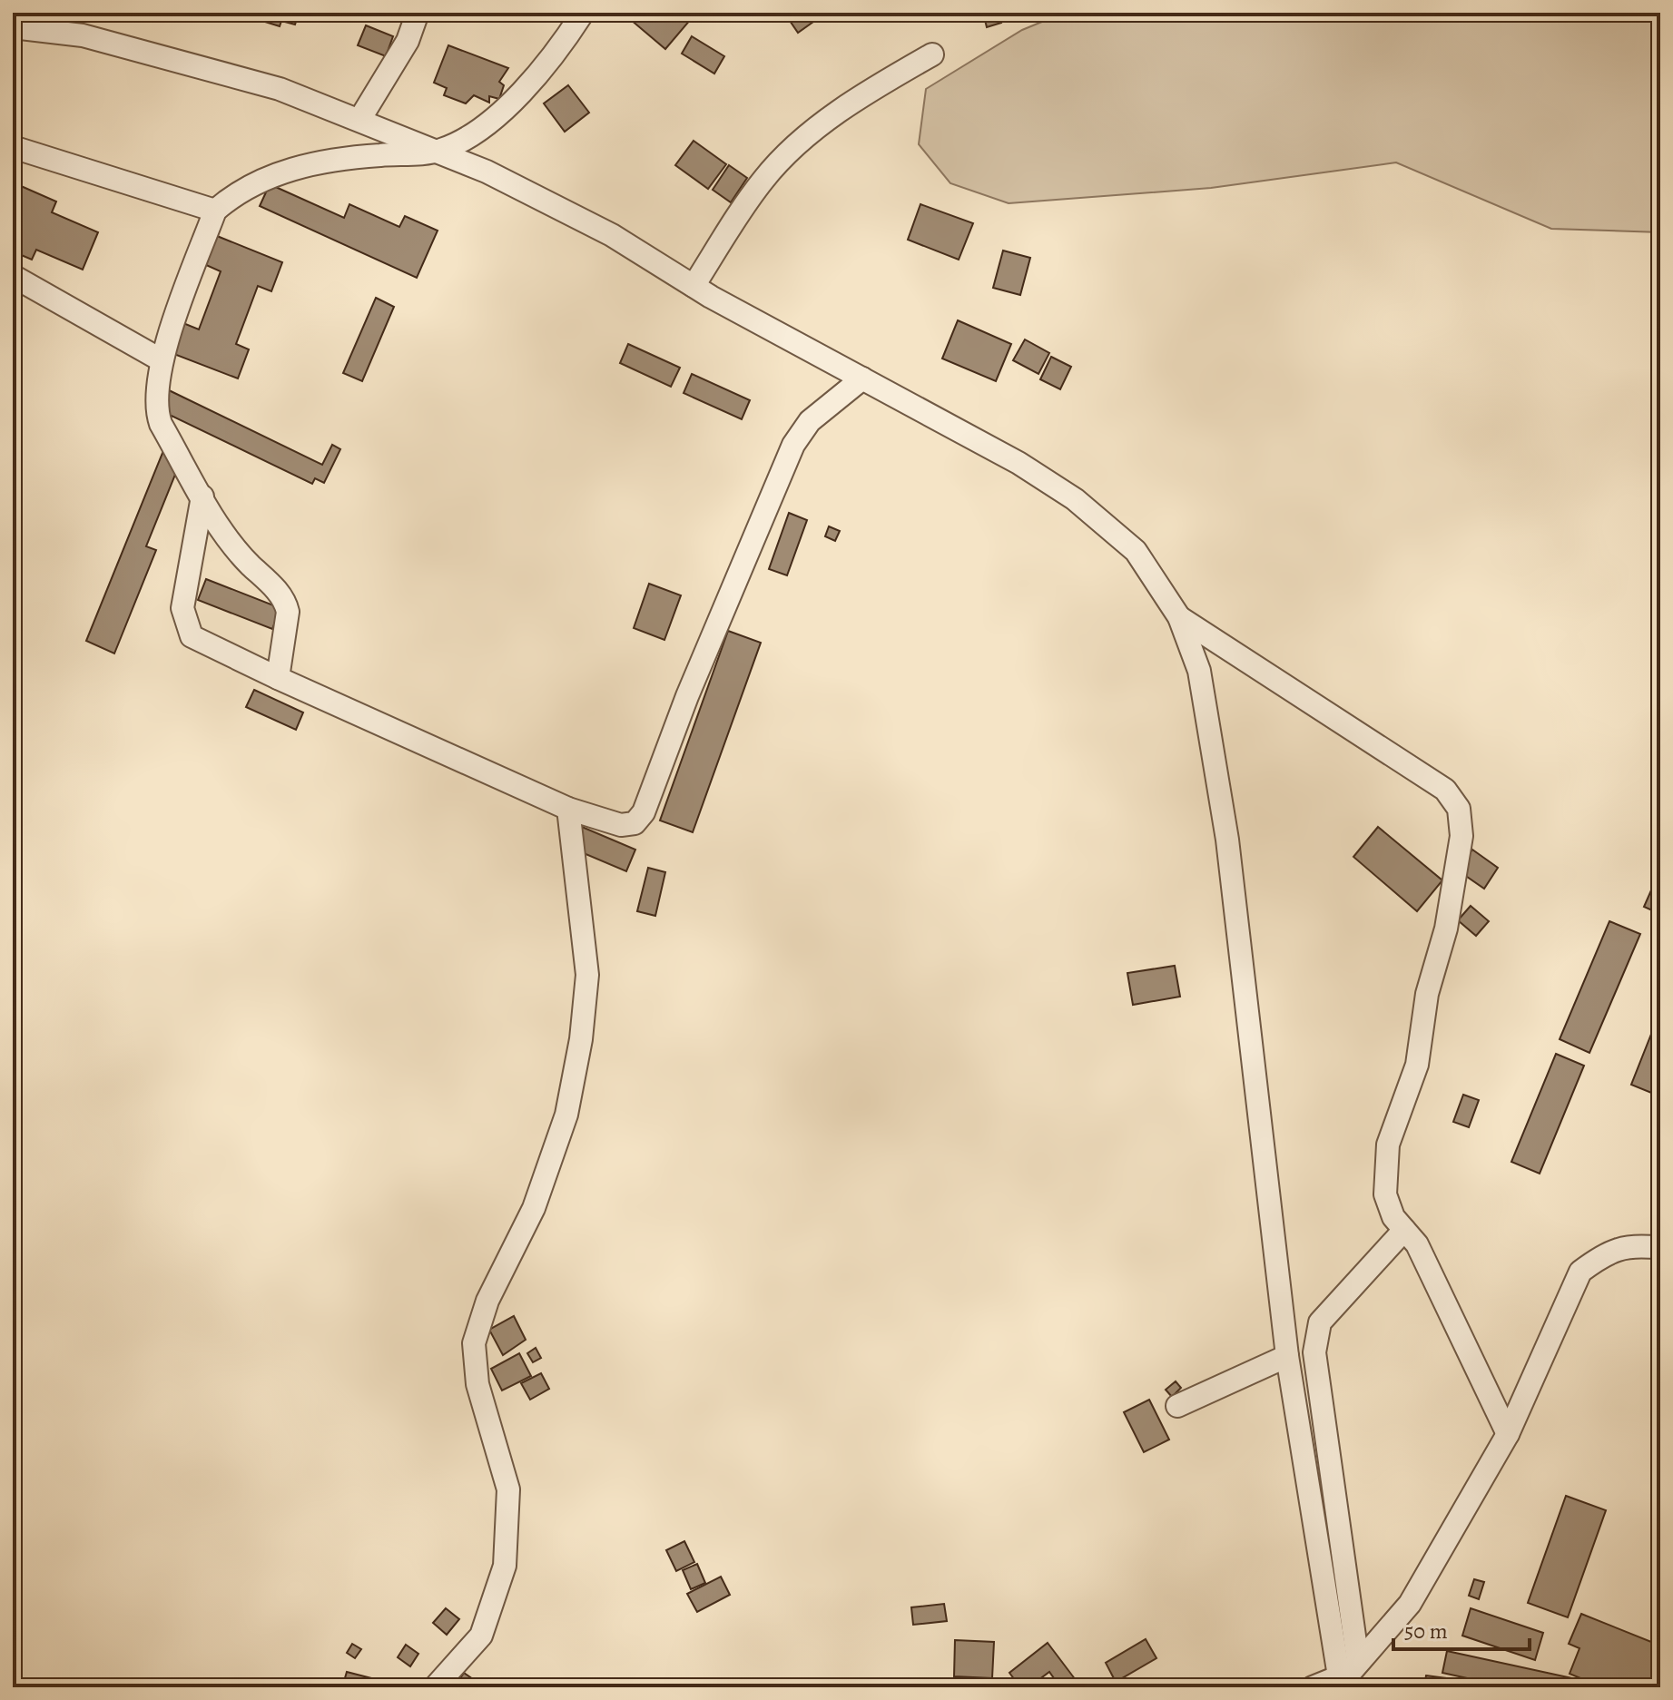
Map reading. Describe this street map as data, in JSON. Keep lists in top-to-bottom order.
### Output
{
  "scale_bar": "50 m"
}
